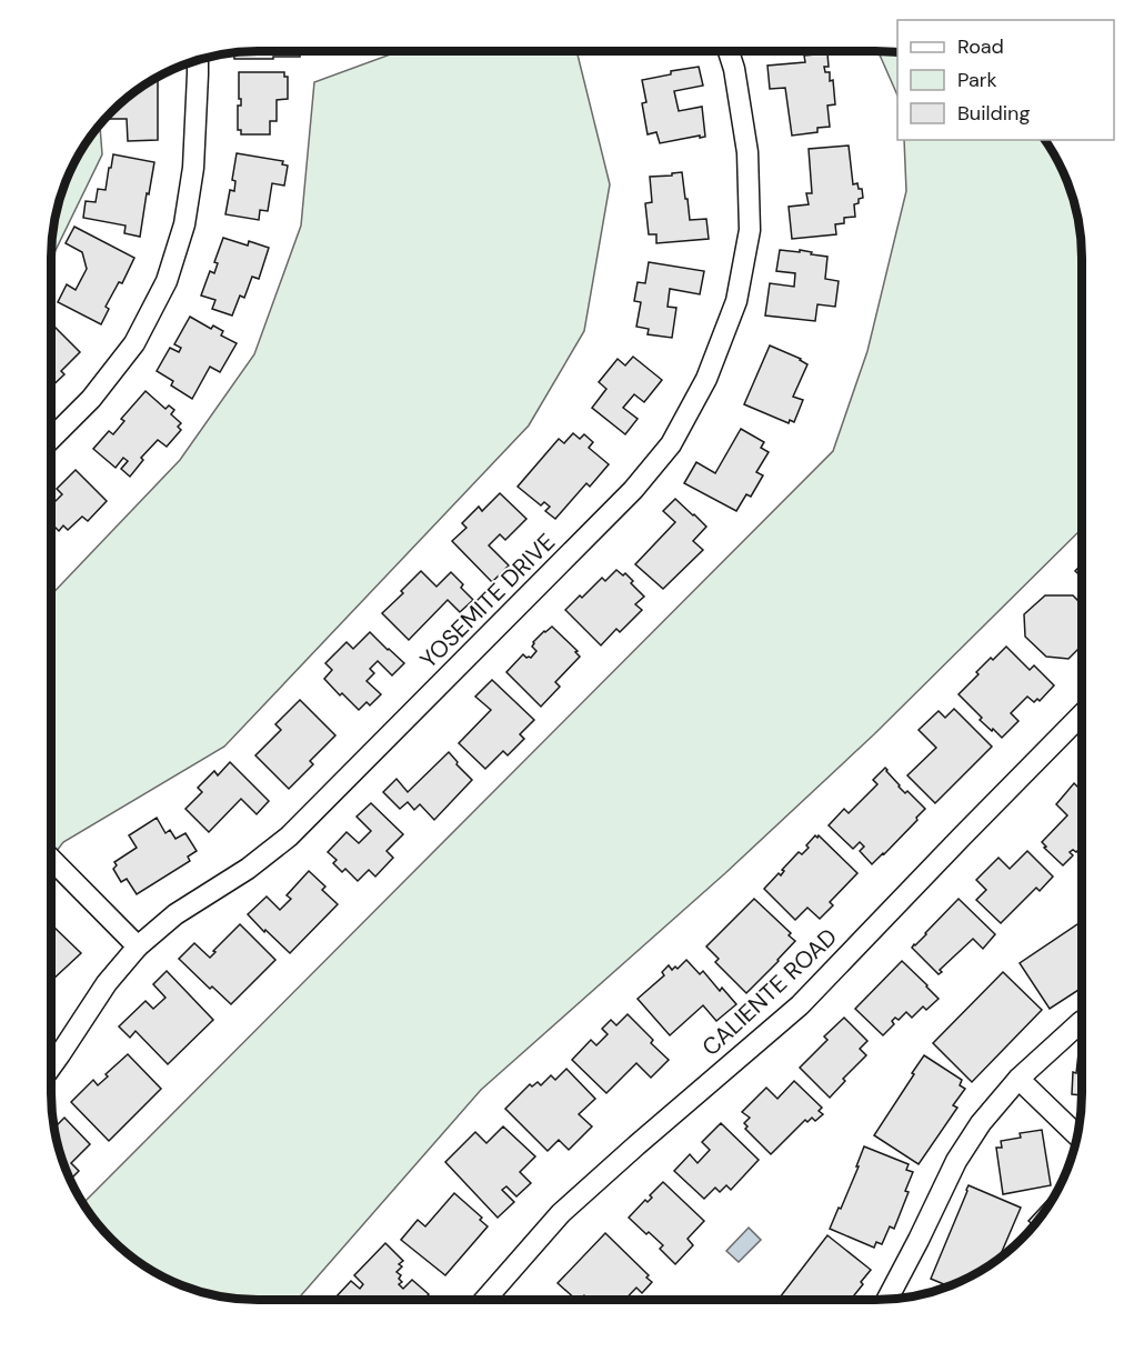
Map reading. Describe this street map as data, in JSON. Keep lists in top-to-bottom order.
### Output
{
  "streets": {
    "street": ["YOSEMITE DRIVE", "CALIENTE ROAD"]
  },
  "legend": ["Road", "Park", "Building"]
}
